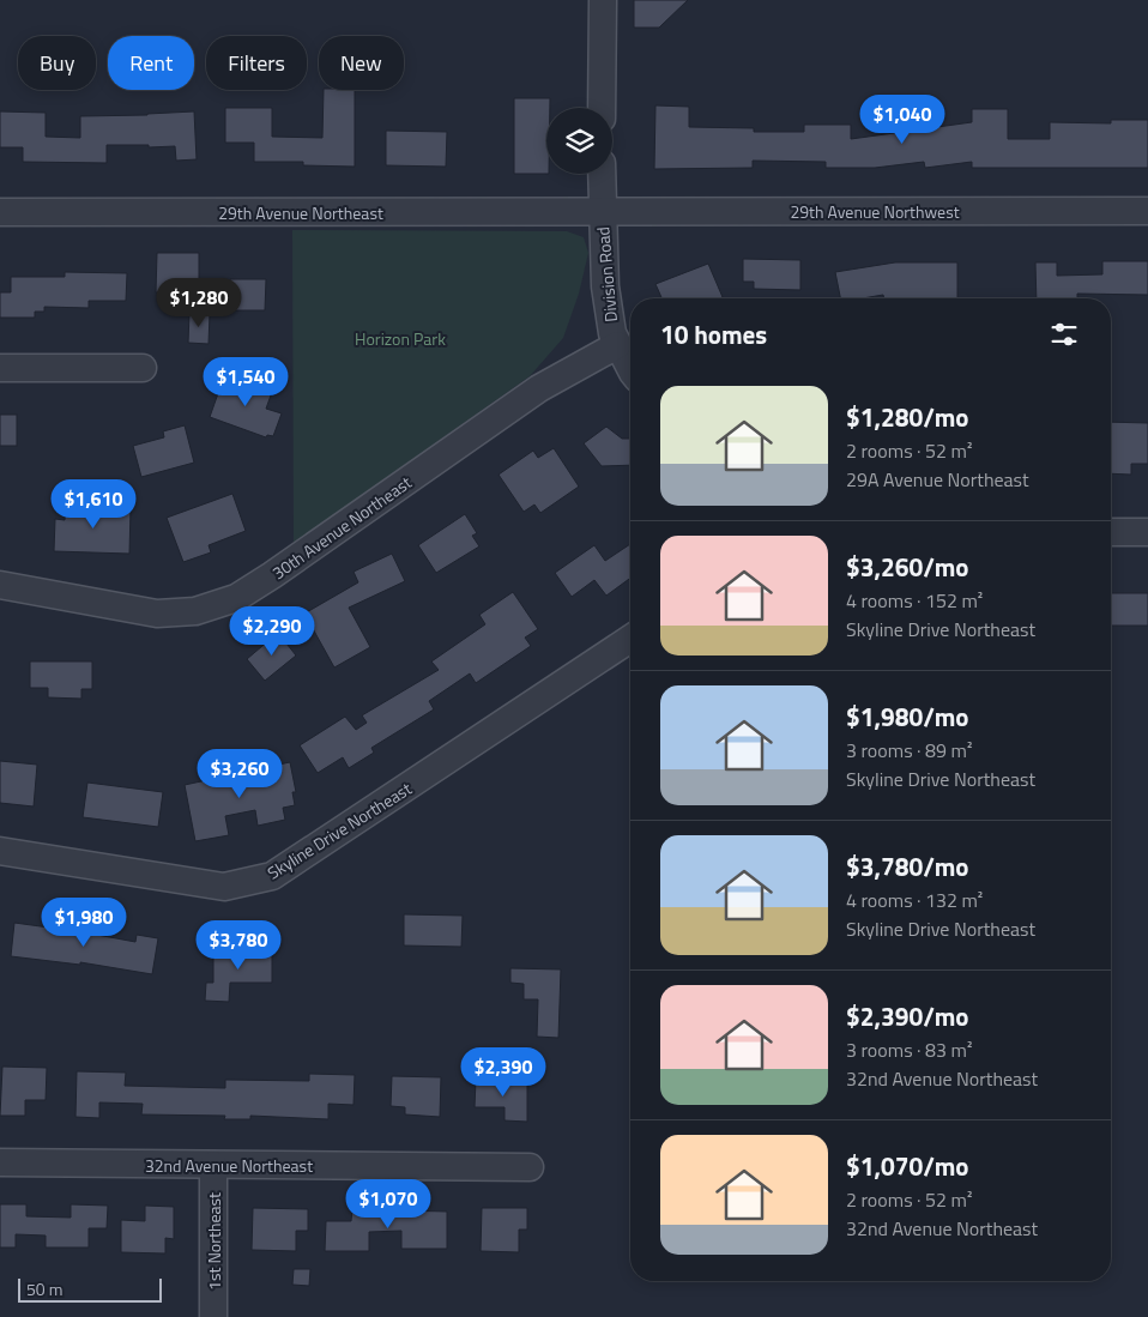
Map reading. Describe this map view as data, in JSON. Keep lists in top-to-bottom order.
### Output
{
  "streets": {
    "street": [
      "29th Avenue Northwest",
      "29th Avenue Northeast",
      "Division Road",
      "30th Avenue Northeast",
      "Skyline Drive Northeast",
      "32nd Avenue Northeast",
      "1st Northeast"
    ]
  },
  "crossings": [
    ["29th Avenue Northwest", "29th Avenue Northeast"],
    ["29th Avenue Northwest", "Division Road"],
    ["29th Avenue Northeast", "Division Road"],
    ["Division Road", "30th Avenue Northeast"],
    ["32nd Avenue Northeast", "1st Northeast"]
  ],
  "parks": ["Horizon Park"],
  "scale_bar": "50 m",
  "page": {
    "chip": [
      "Buy",
      "Rent",
      "Filters",
      "New"
    ],
    "price": [
      "$1,040",
      "$1,280",
      "$1,540",
      "$1,610",
      "$2,290",
      "$3,260",
      "$1,980",
      "$3,780",
      "$2,390",
      "$1,070"
    ],
    "heading": "10 homes",
    "list": [
      {
        "name": "$1,280/mo",
        "note": "2 rooms · 52 m² · 29A Avenue Northeast"
      },
      {
        "name": "$3,260/mo",
        "note": "4 rooms · 152 m² · Skyline Drive Northeast"
      },
      {
        "name": "$1,980/mo",
        "note": "3 rooms · 89 m² · Skyline Drive Northeast"
      },
      {
        "name": "$3,780/mo",
        "note": "4 rooms · 132 m² · Skyline Drive Northeast"
      },
      {
        "name": "$2,390/mo",
        "note": "3 rooms · 83 m² · 32nd Avenue Northeast"
      },
      {
        "name": "$1,070/mo",
        "note": "2 rooms · 52 m² · 32nd Avenue Northeast"
      }
    ],
    "scale": "50 m"
  }
}
